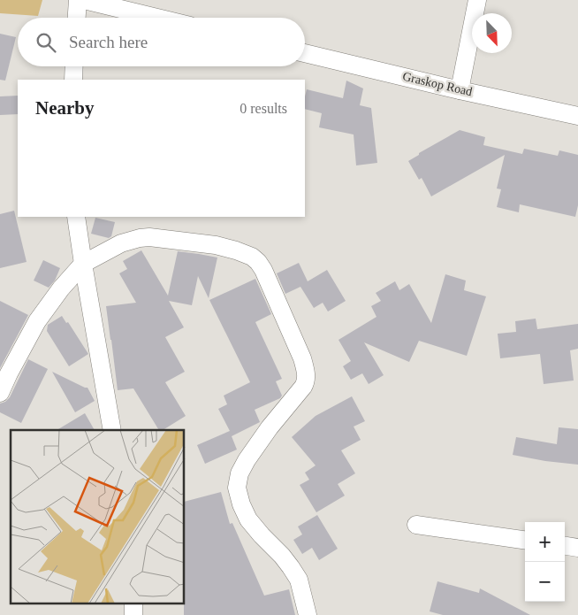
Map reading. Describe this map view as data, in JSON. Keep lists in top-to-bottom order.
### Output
{
  "streets": {
    "street": ["Graskop Road"]
  },
  "north": "bottom right",
  "page": {
    "search": "Search here",
    "heading": ["Nearby", "0 results"],
    "map_buttons": ["+", "−"]
  }
}
